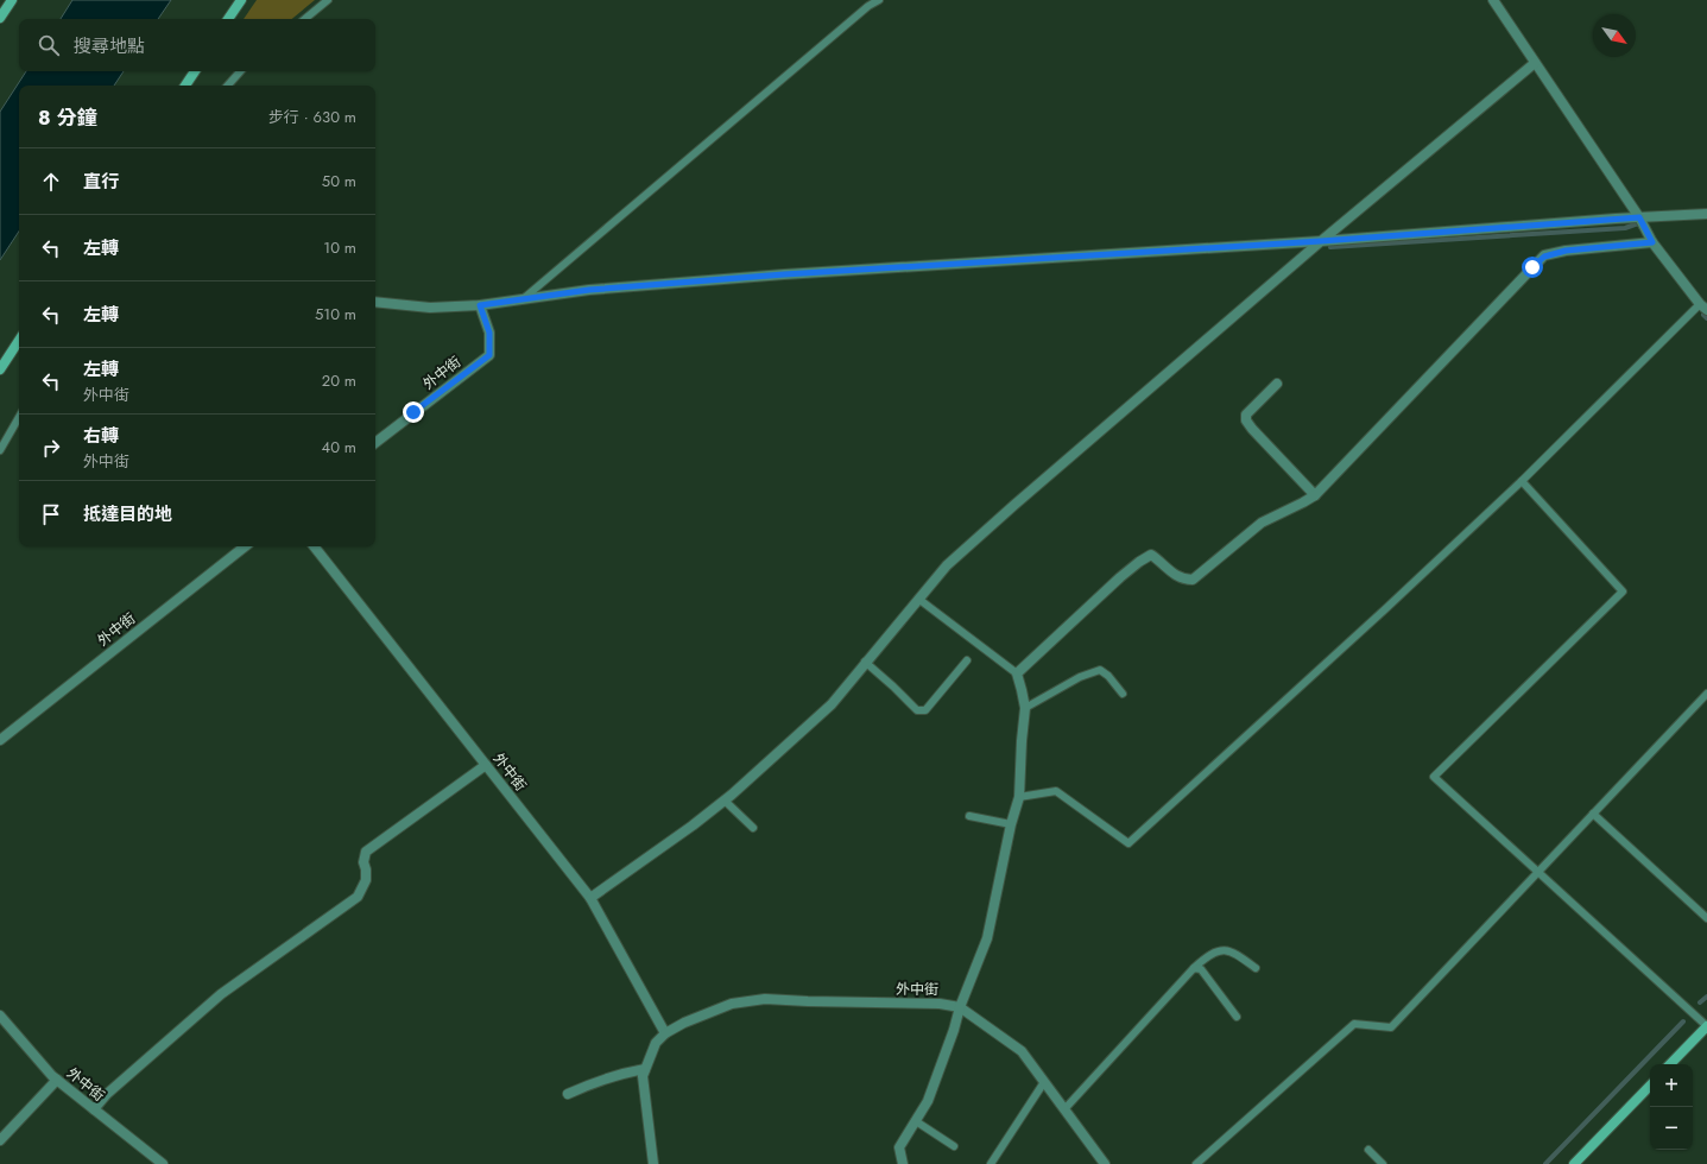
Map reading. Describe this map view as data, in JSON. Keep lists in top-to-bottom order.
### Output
{
  "streets": {
    "street": ["外中街"]
  },
  "north": "bottom right",
  "page": {
    "search": "搜尋地點",
    "heading": ["8 分鐘", "步行 · 630 m"],
    "list": [
      ["直行", "50 m"],
      ["左轉", "10 m"],
      ["左轉", "510 m"],
      ["左轉", "外中街", "20 m"],
      ["右轉", "外中街", "40 m"],
      "抵達目的地"
    ],
    "map_buttons": ["+", "−"]
  }
}
